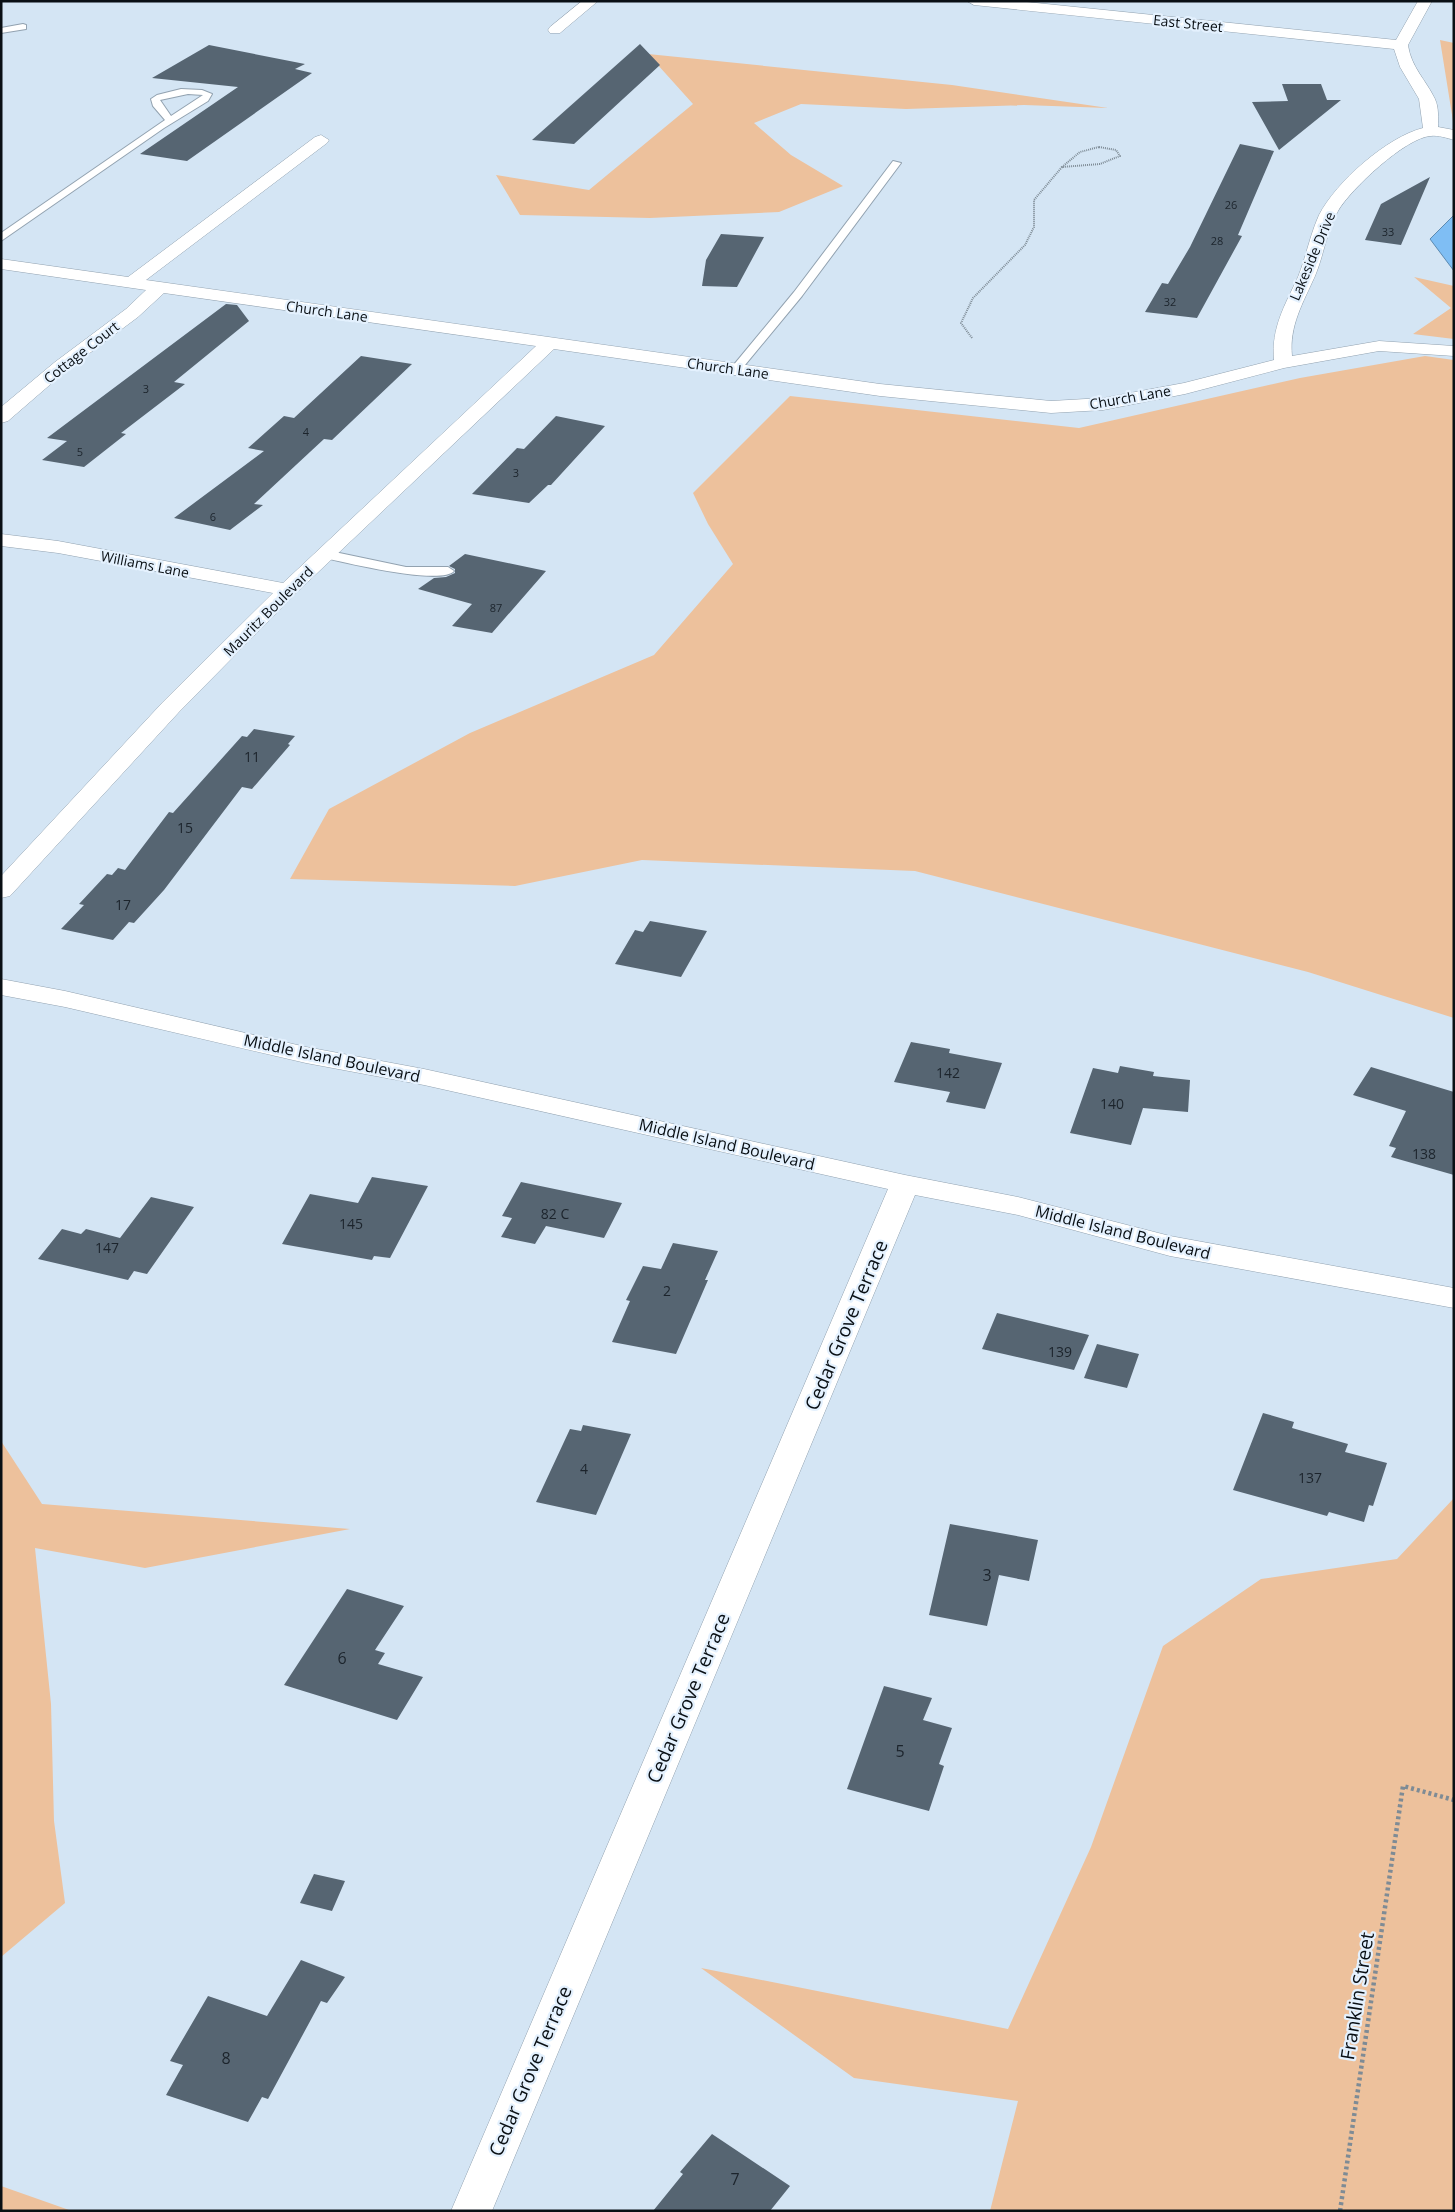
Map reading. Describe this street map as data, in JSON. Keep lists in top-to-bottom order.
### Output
{
  "streets": {
    "street": [
      "East Street",
      "Lakeside Drive",
      "Church Lane",
      "Cottage Court",
      "Williams Lane",
      "Mauritz Boulevard",
      "Middle Island Boulevard",
      "Cedar Grove Terrace"
    ],
    "path": ["Franklin Street"]
  },
  "crossings": [
    ["Lakeside Drive", "Church Lane"],
    ["Church Lane", "Cottage Court"],
    ["Church Lane", "Mauritz Boulevard"],
    ["Williams Lane", "Mauritz Boulevard"],
    ["Middle Island Boulevard", "Cedar Grove Terrace"]
  ],
  "house_numbers": [
    "26",
    "33",
    "28",
    "32",
    "3",
    "4",
    "5",
    "3",
    "6",
    "87",
    "11",
    "15",
    "17",
    "142",
    "140",
    "138",
    "82 C",
    "145",
    "147",
    "2",
    "139",
    "4",
    "137",
    "3",
    "6",
    "5",
    "8",
    "7"
  ]
}
